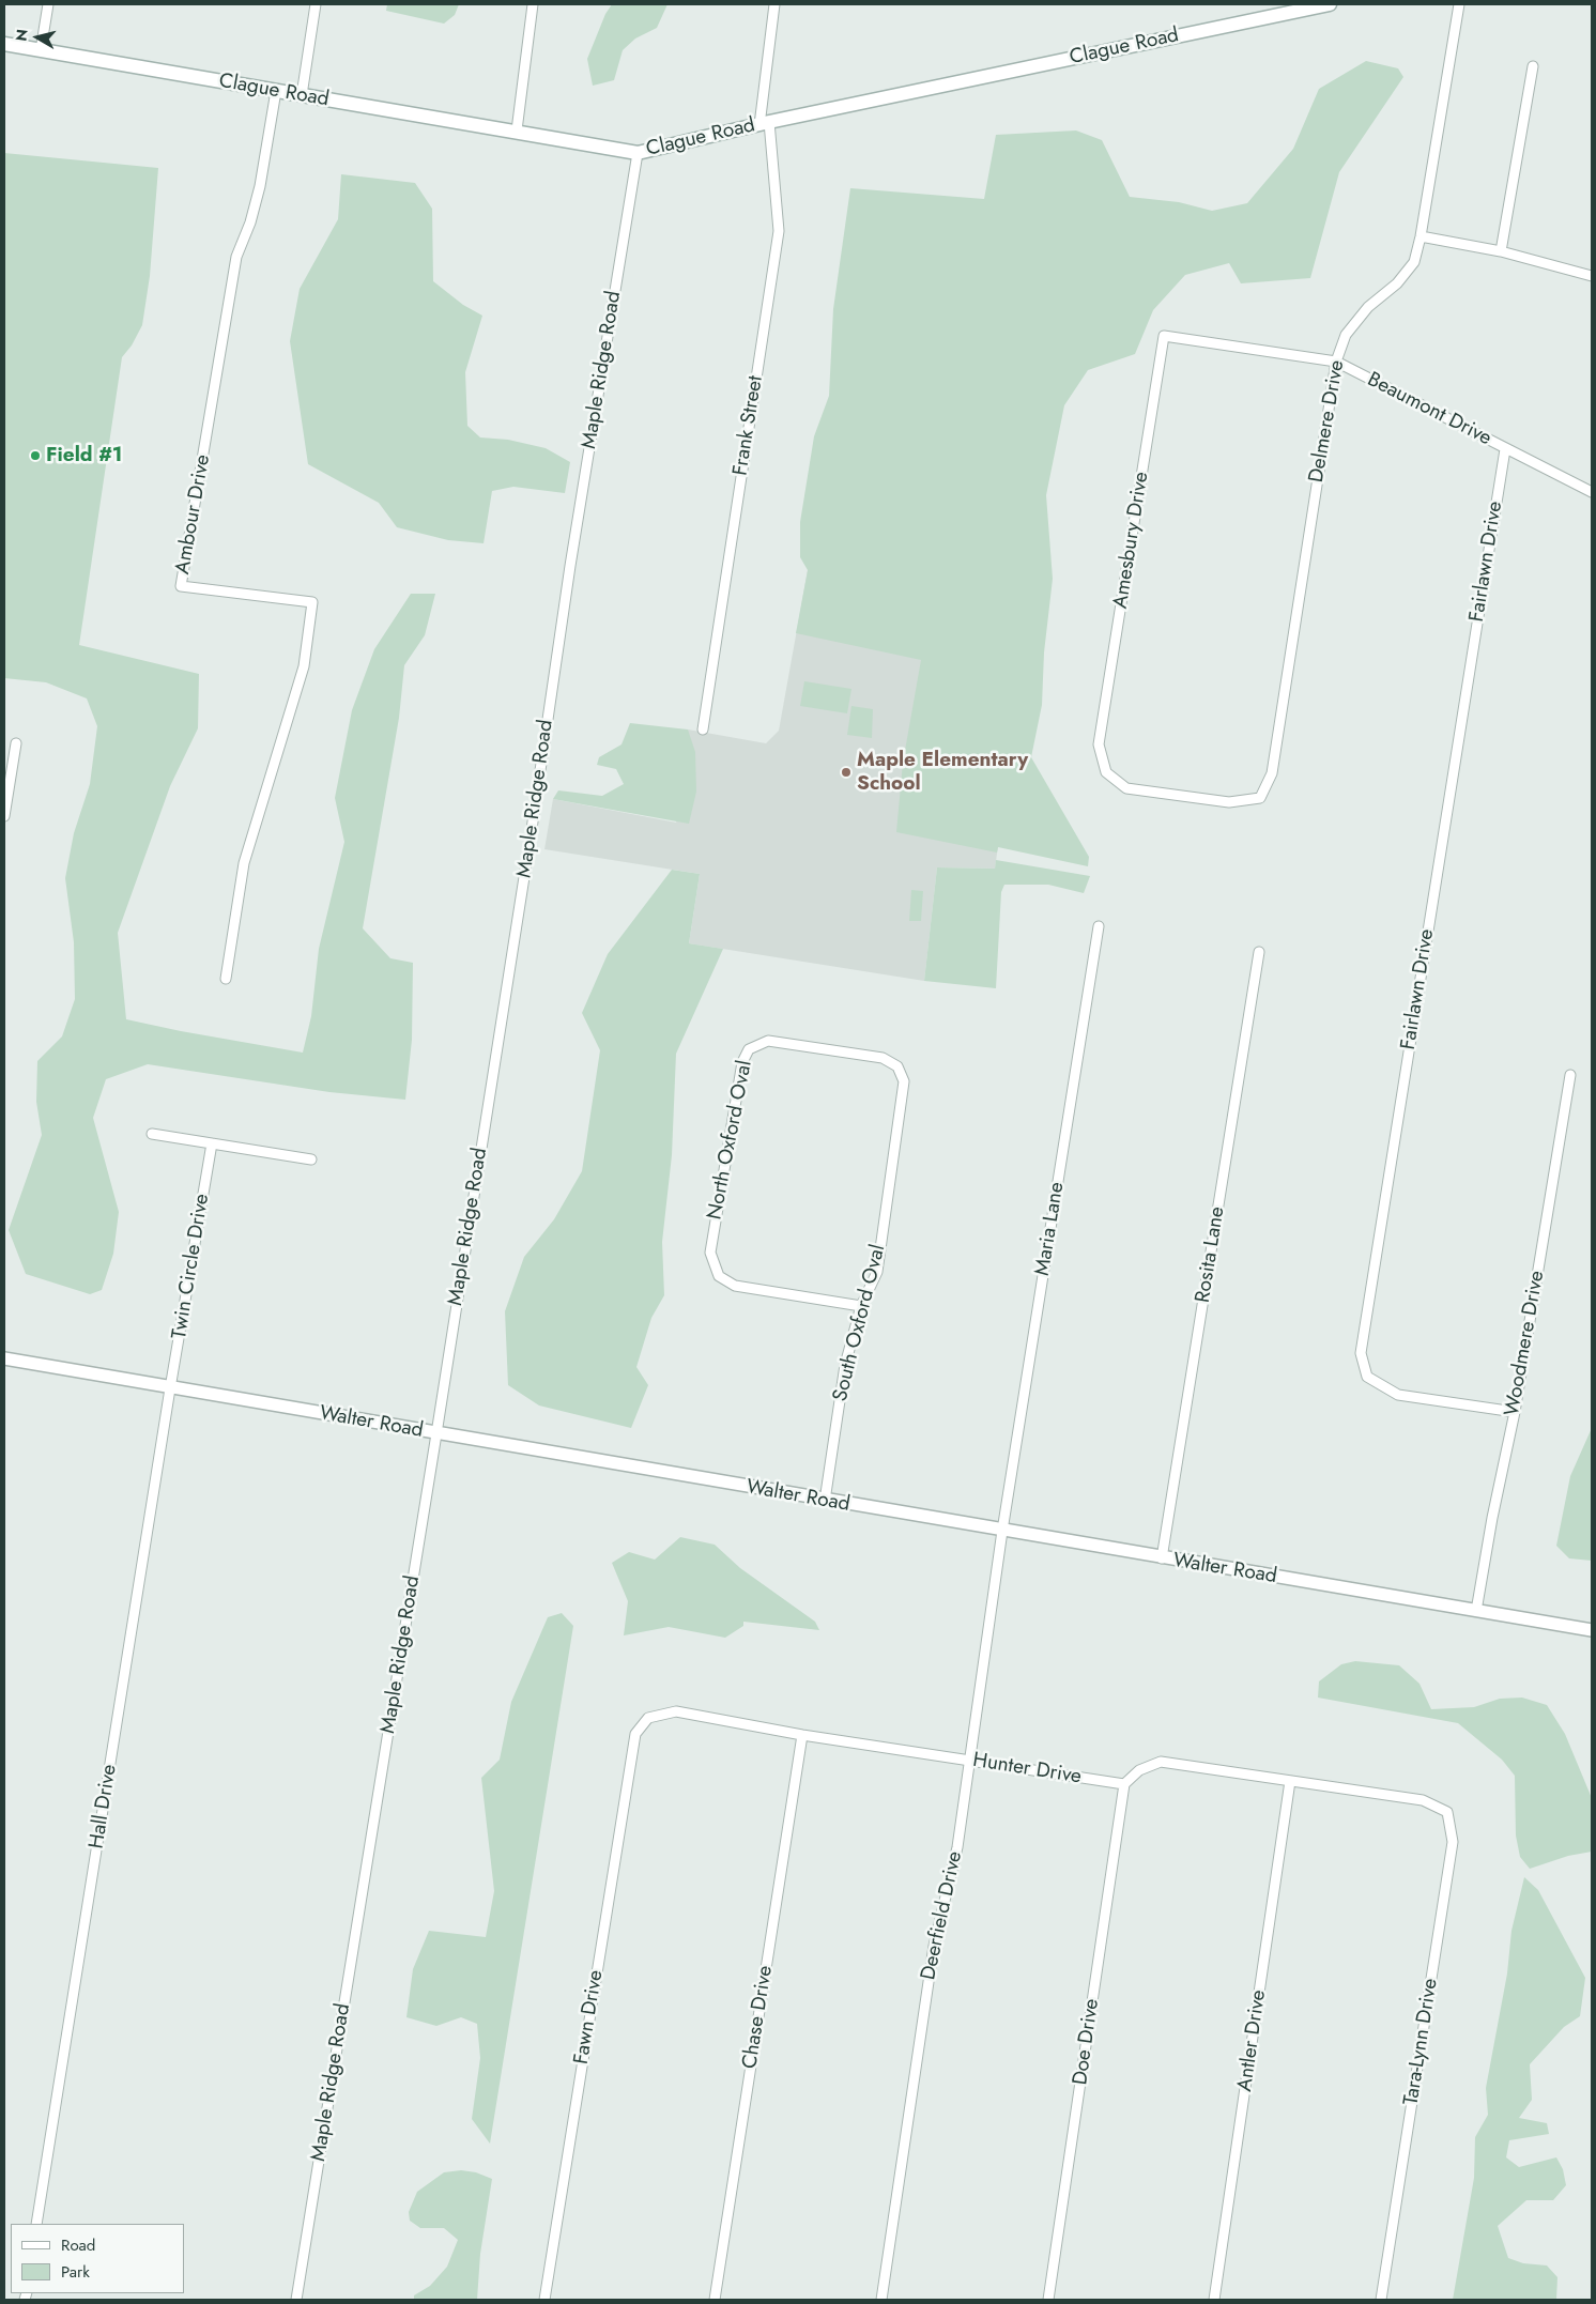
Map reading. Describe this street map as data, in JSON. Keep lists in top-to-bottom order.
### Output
{
  "streets": {
    "main road": ["Clague Road"],
    "street": [
      "Maple Ridge Road",
      "Beaumont Drive",
      "Delmere Drive",
      "Frank Street",
      "Ambour Drive",
      "Amesbury Drive",
      "Fairlawn Drive",
      "North Oxford Oval",
      "Maria Lane",
      "Rosita Lane",
      "Twin Circle Drive",
      "South Oxford Oval",
      "Woodmere Drive",
      "Walter Road",
      "Hunter Drive",
      "Hall Drive",
      "Deerfield Drive",
      "Fawn Drive",
      "Chase Drive",
      "Antler Drive",
      "Doe Drive",
      "Tara-Lynn Drive"
    ]
  },
  "crossings": [
    ["Clague Road", "Maple Ridge Road"],
    ["Clague Road", "Frank Street"],
    ["Clague Road", "Ambour Drive"],
    ["Maple Ridge Road", "Walter Road"],
    ["Beaumont Drive", "Delmere Drive"],
    ["Beaumont Drive", "Amesbury Drive"],
    ["Beaumont Drive", "Fairlawn Drive"],
    ["Delmere Drive", "Amesbury Drive"],
    ["Fairlawn Drive", "Woodmere Drive"],
    ["North Oxford Oval", "South Oxford Oval"],
    ["Maria Lane", "Walter Road"],
    ["Maria Lane", "Deerfield Drive"],
    ["Rosita Lane", "Walter Road"],
    ["Twin Circle Drive", "Walter Road"],
    ["Twin Circle Drive", "Hall Drive"],
    ["South Oxford Oval", "Walter Road"],
    ["Woodmere Drive", "Walter Road"],
    ["Walter Road", "Hall Drive"],
    ["Walter Road", "Deerfield Drive"],
    ["Hunter Drive", "Deerfield Drive"],
    ["Hunter Drive", "Fawn Drive"],
    ["Hunter Drive", "Chase Drive"],
    ["Hunter Drive", "Doe Drive"],
    ["Antler Drive", "Tara-Lynn Drive"]
  ],
  "places": ["Field #1", "Maple Elementary School"],
  "legend": ["Road", "Park"],
  "north": "left"
}
